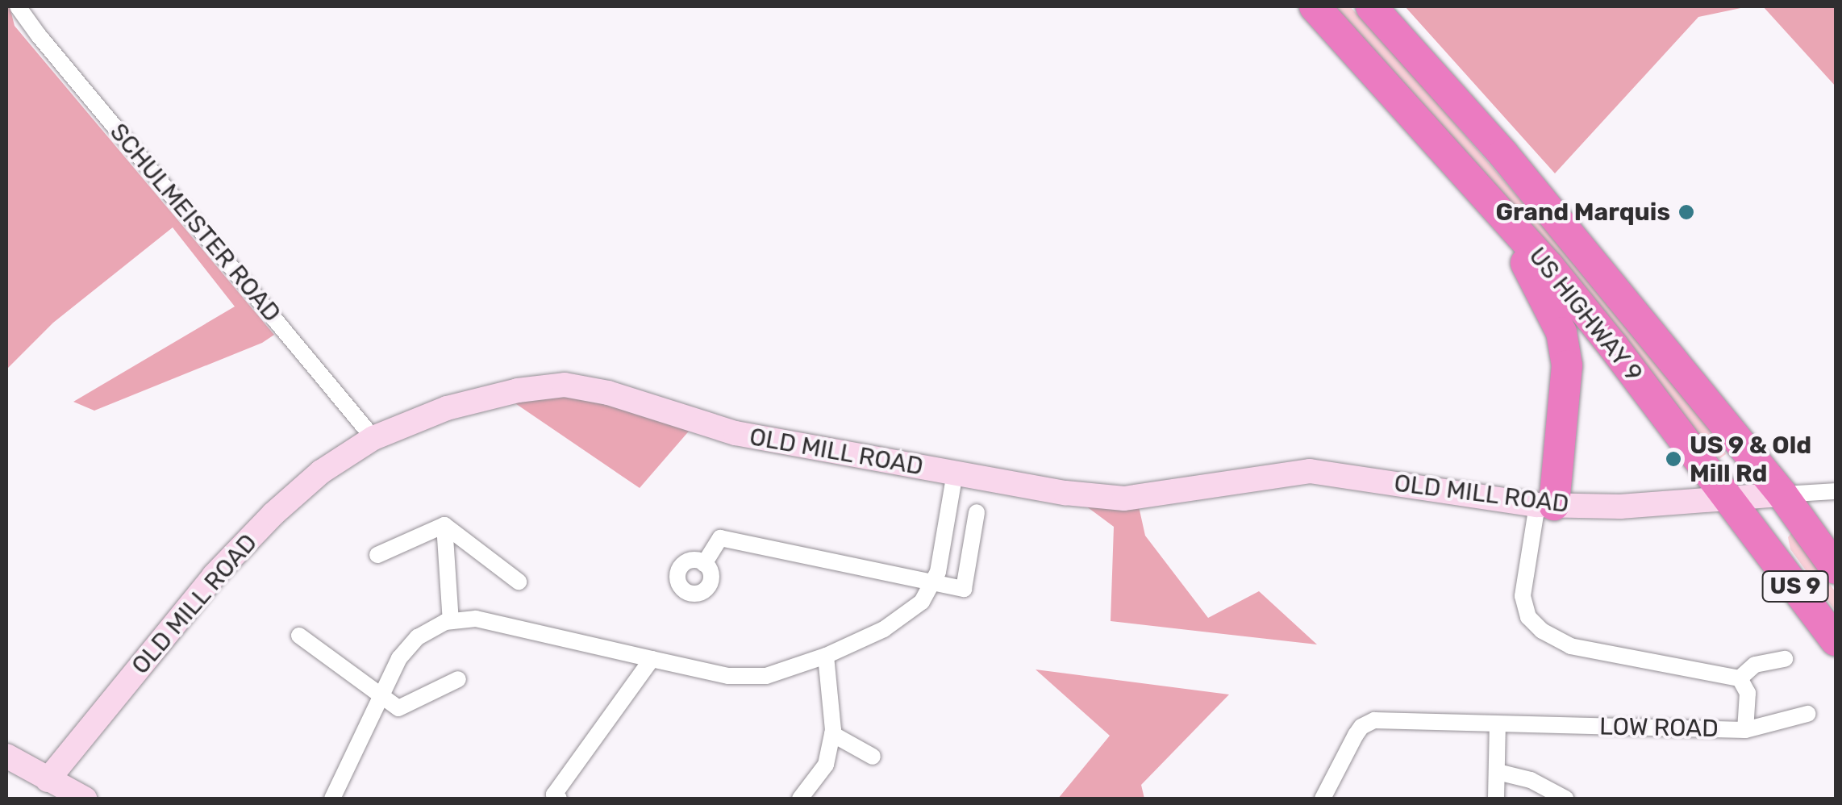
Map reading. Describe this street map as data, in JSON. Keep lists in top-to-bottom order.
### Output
{
  "streets": {
    "highway": ["US HIGHWAY 9", "US 9"],
    "street": ["SCHULMEISTER ROAD", "OLD MILL ROAD", "LOW ROAD"]
  },
  "crossings": [
    ["SCHULMEISTER ROAD", "OLD MILL ROAD"],
    ["US HIGHWAY 9", "OLD MILL ROAD"]
  ],
  "places": ["Grand Marquis", "US 9 & Old Mill Rd"]
}
